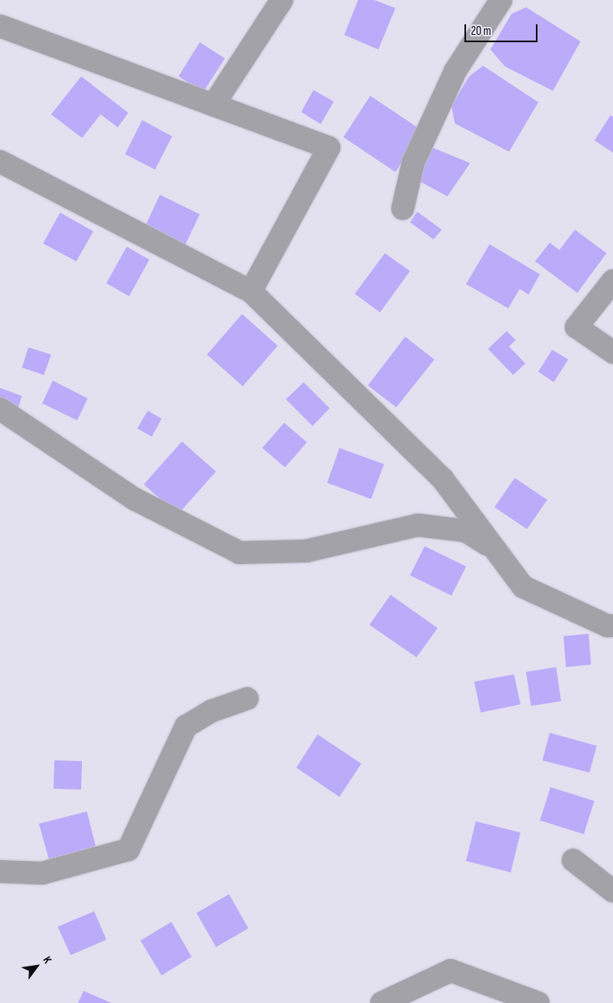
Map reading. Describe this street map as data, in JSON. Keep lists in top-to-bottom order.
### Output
{
  "scale_bar": "20 m",
  "north": "top right"
}
